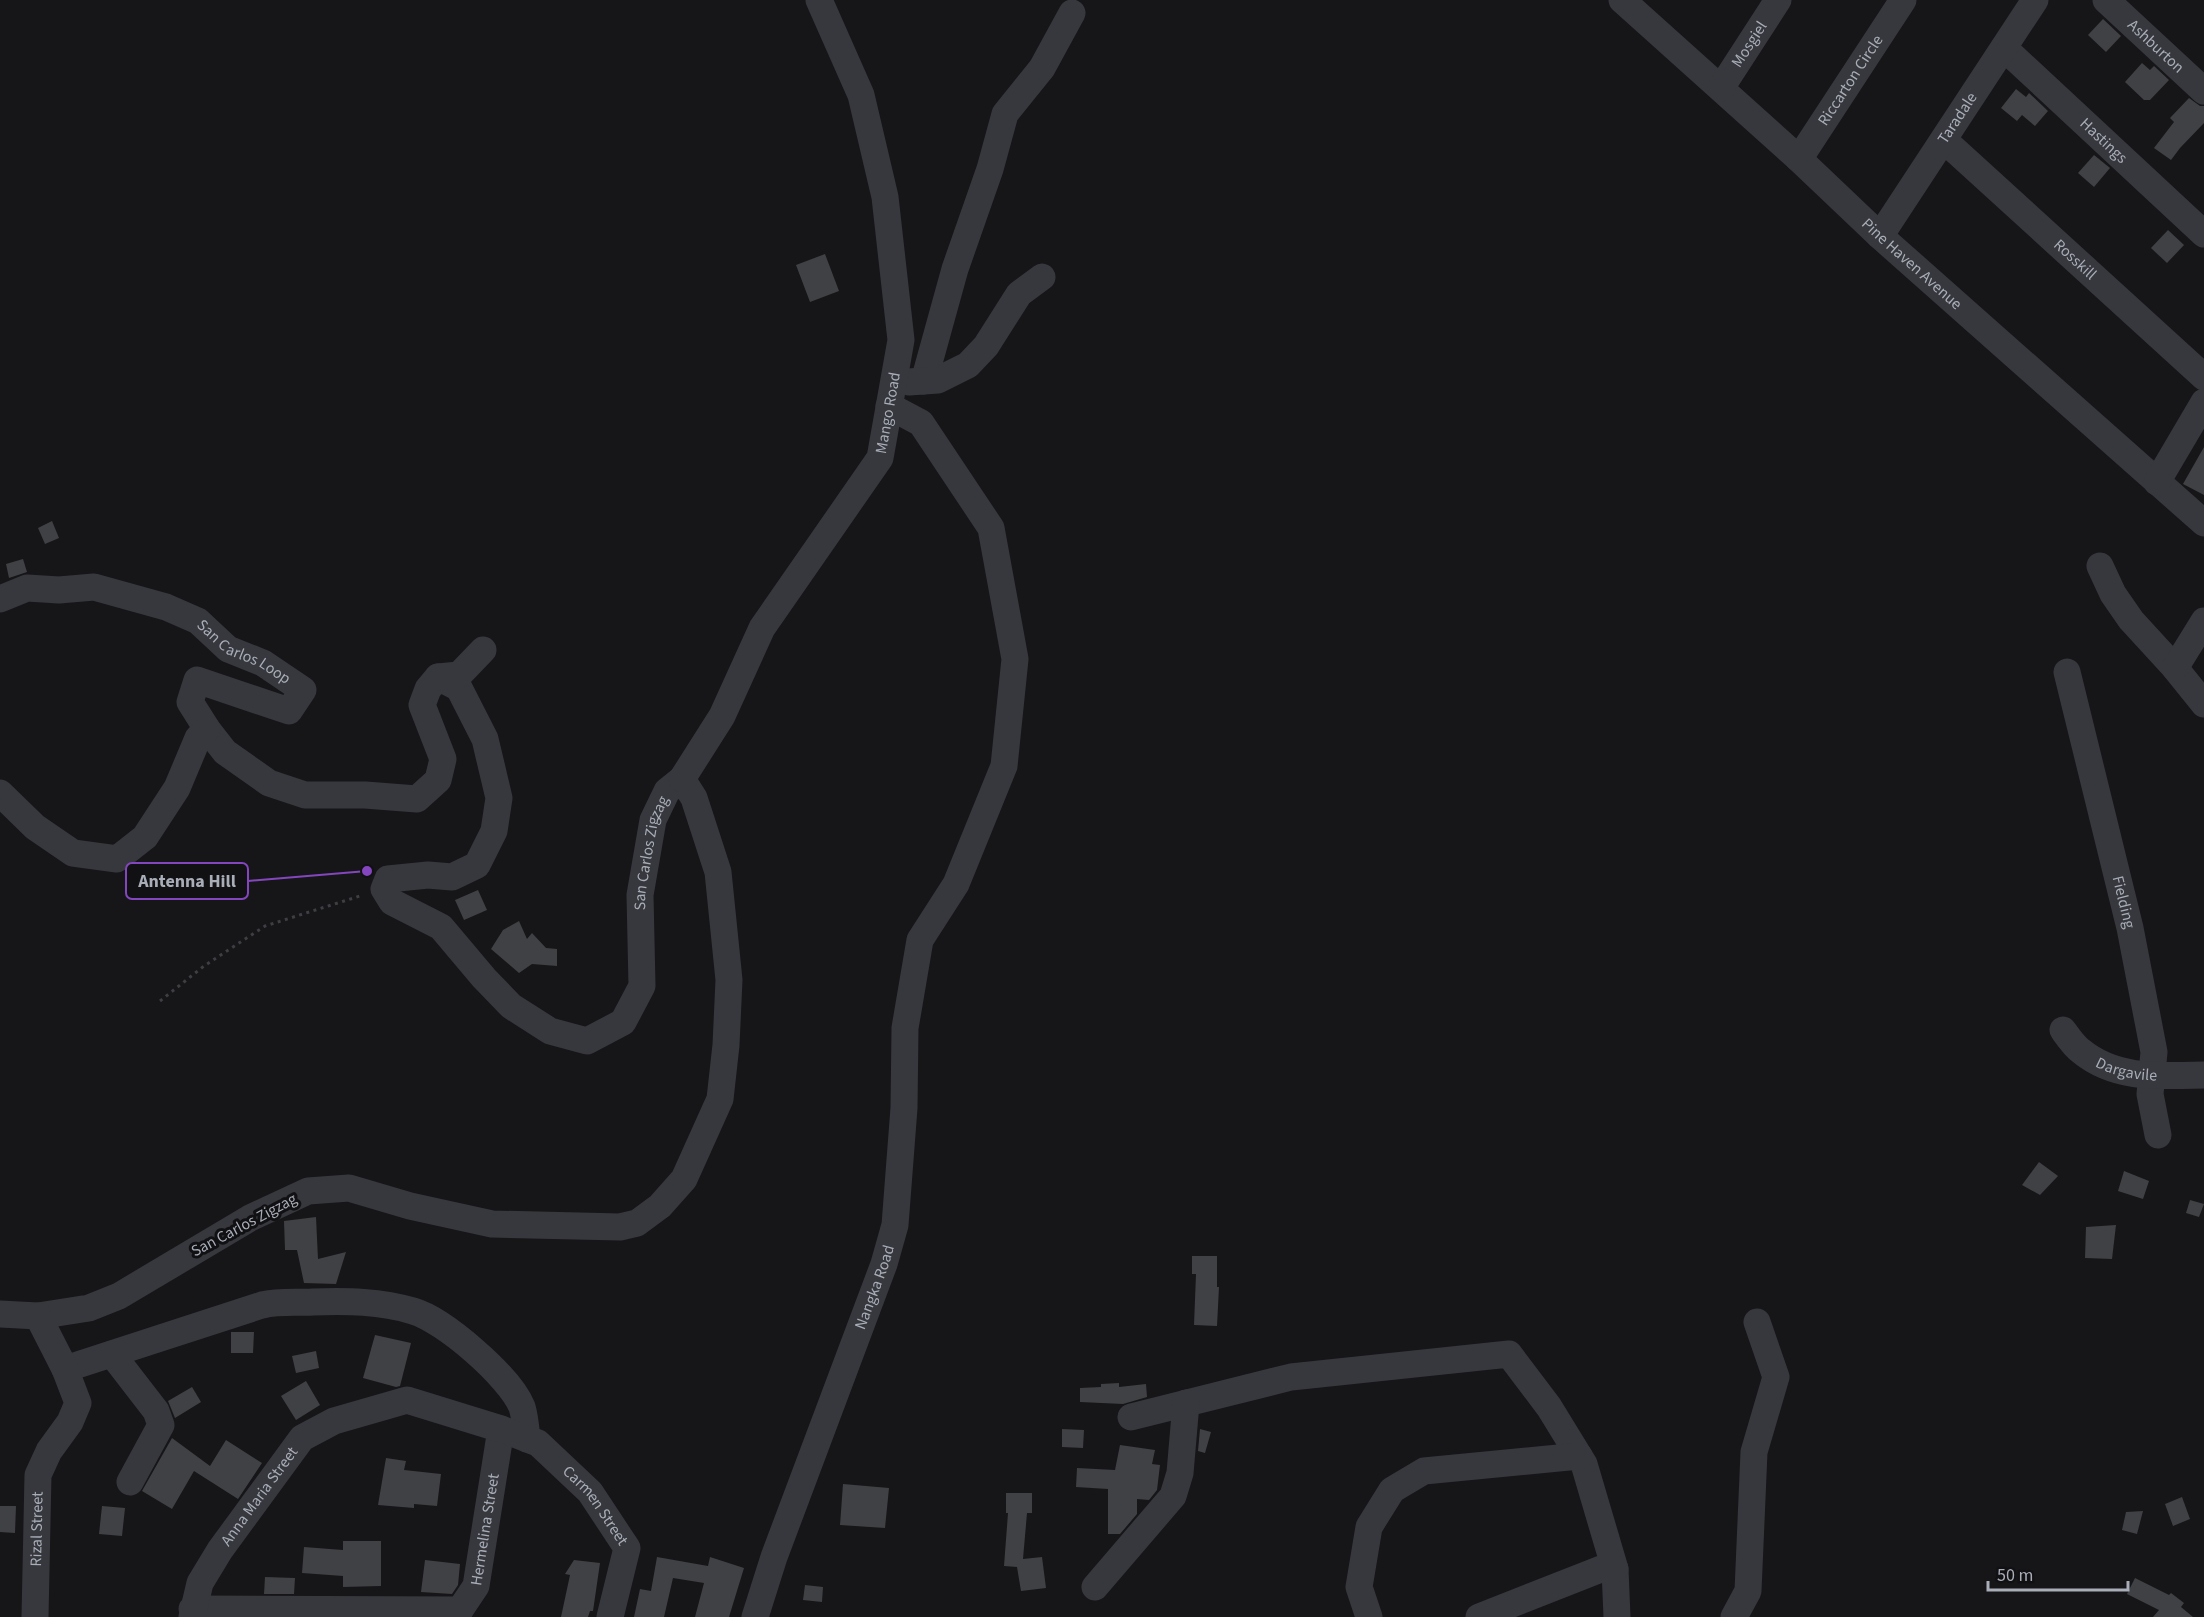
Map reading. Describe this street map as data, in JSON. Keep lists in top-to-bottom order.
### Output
{
  "streets": {
    "street": [
      "Mosgiel",
      "Ashburton",
      "Riccarton Circle",
      "Taradale",
      "Hastings",
      "Rosskill",
      "Pine Haven Avenue",
      "Mango Road",
      "San Carlos Loop",
      "San Carlos Zigzag",
      "Fielding",
      "Dargavile",
      "Nangka Road",
      "Anna Maria Street",
      "Carmen Street",
      "Rizal Street",
      "Hermelina Street"
    ]
  },
  "crossings": [
    ["Mosgiel", "Pine Haven Avenue"],
    ["Riccarton Circle", "Pine Haven Avenue"],
    ["Taradale", "Hastings"],
    ["Taradale", "Rosskill"],
    ["Taradale", "Pine Haven Avenue"],
    ["Mango Road", "San Carlos Zigzag"],
    ["Mango Road", "Nangka Road"],
    ["San Carlos Zigzag", "Rizal Street"],
    ["Fielding", "Dargavile"],
    ["Anna Maria Street", "Carmen Street"],
    ["Anna Maria Street", "Hermelina Street"],
    ["Carmen Street", "Hermelina Street"]
  ],
  "places": ["Antenna Hill"],
  "scale_bar": "50 m"
}
